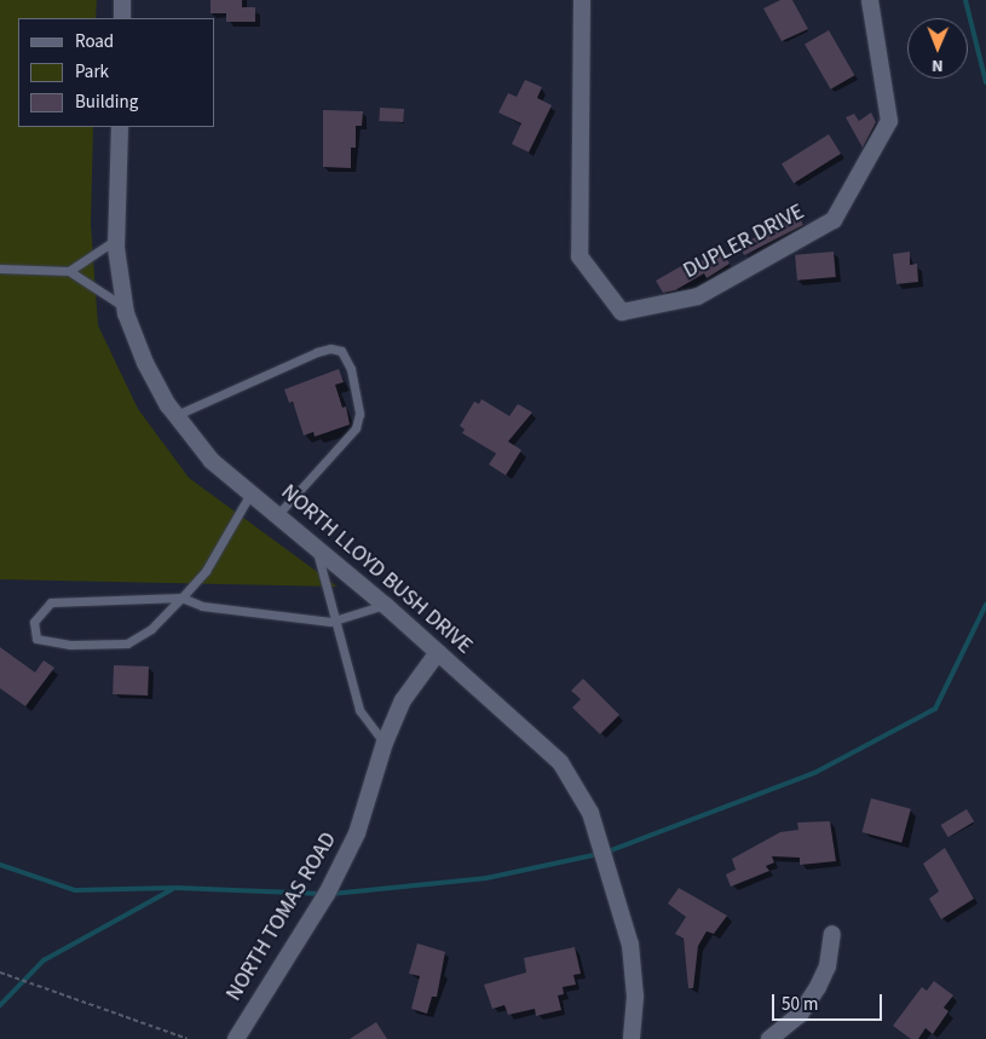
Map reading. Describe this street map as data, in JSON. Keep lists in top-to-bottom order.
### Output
{
  "streets": {
    "street": ["DUPLER DRIVE", "NORTH LLOYD BUSH DRIVE", "NORTH TOMAS ROAD"]
  },
  "crossings": [
    ["NORTH LLOYD BUSH DRIVE", "NORTH TOMAS ROAD"]
  ],
  "legend": ["Road", "Park", "Building"],
  "scale_bar": "50 m",
  "north": "bottom"
}
